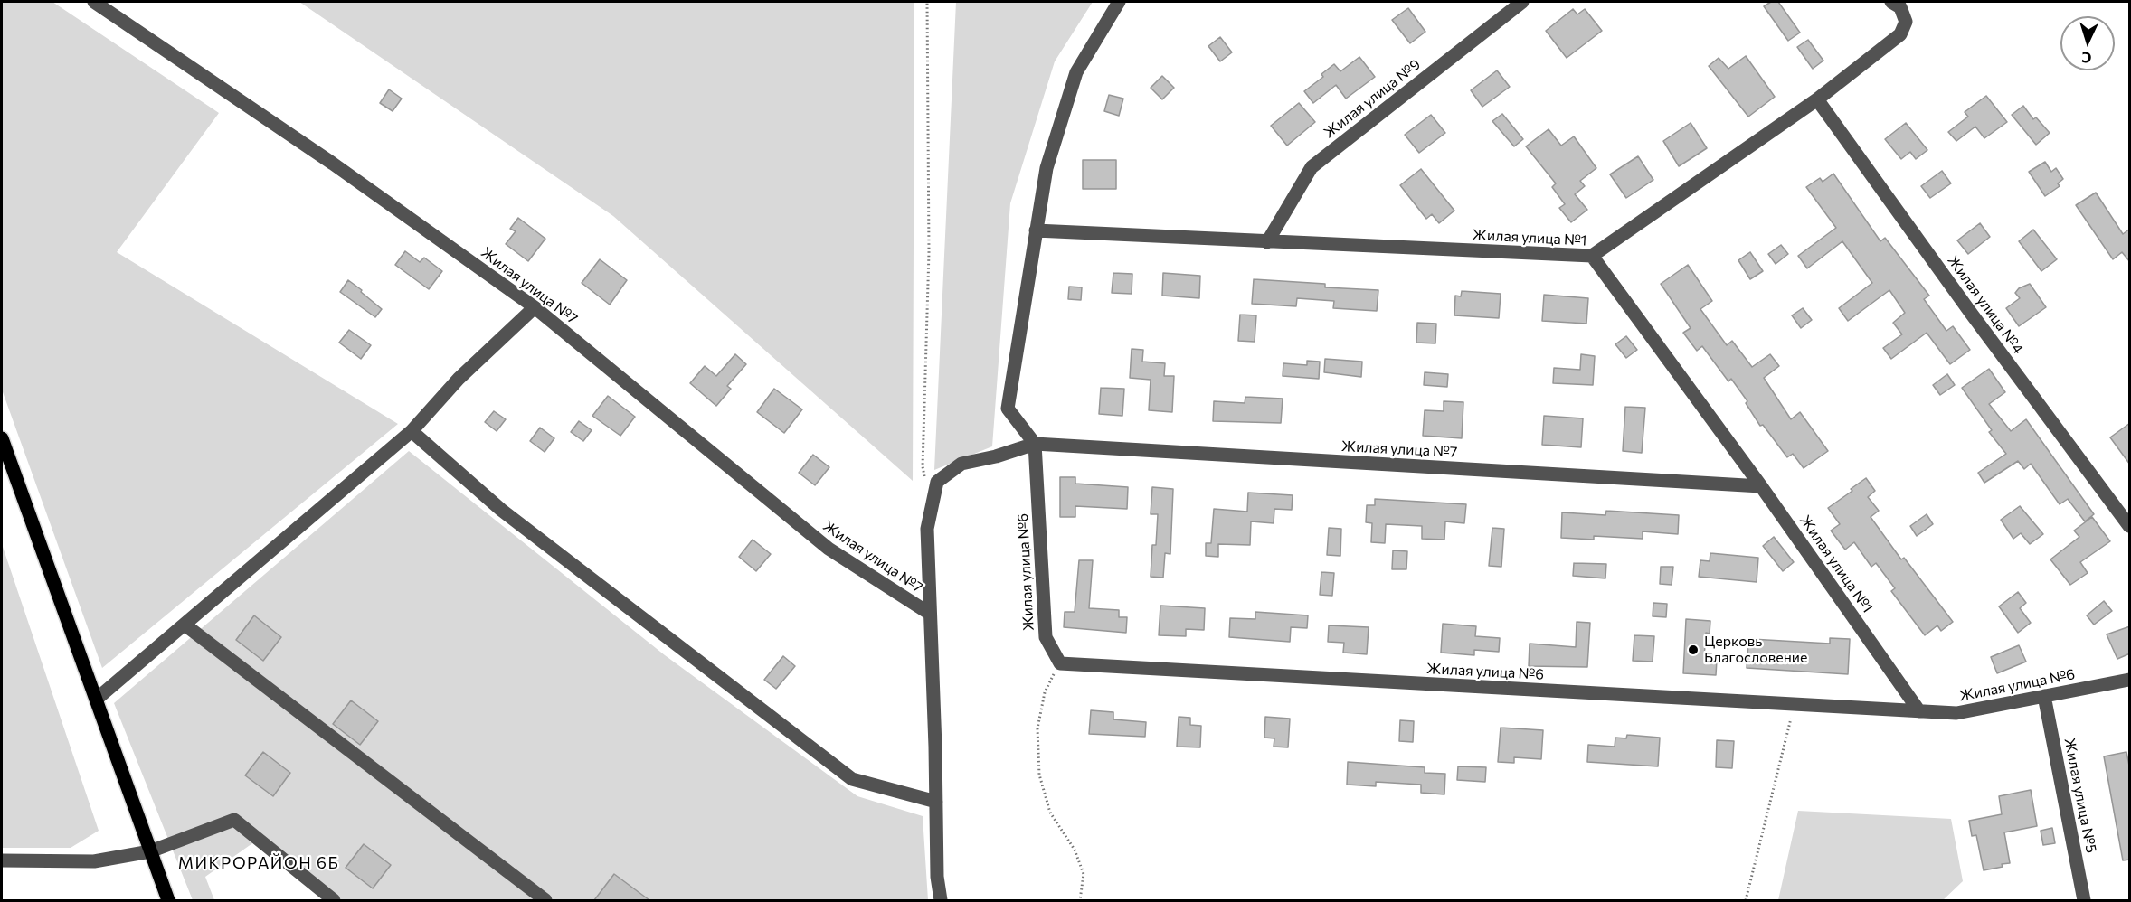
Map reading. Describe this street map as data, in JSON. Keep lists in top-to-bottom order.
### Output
{
  "streets": {
    "street": [
      "Жилая улица №9",
      "Жилая улица №1",
      "Жилая улица №7",
      "Жилая улица №4",
      "Жилая улица №6",
      "Жилая улица №5"
    ]
  },
  "crossings": [
    ["Жилая улица №9", "Жилая улица №1"],
    ["Жилая улица №1", "Жилая улица №7"],
    ["Жилая улица №1", "Жилая улица №6"],
    ["Жилая улица №7", "Жилая улица №6"],
    ["Жилая улица №6", "Жилая улица №5"]
  ],
  "districts": ["МИКРОРАЙОН 6Б"],
  "places": ["Церковь Благословение"],
  "north": "bottom"
}
